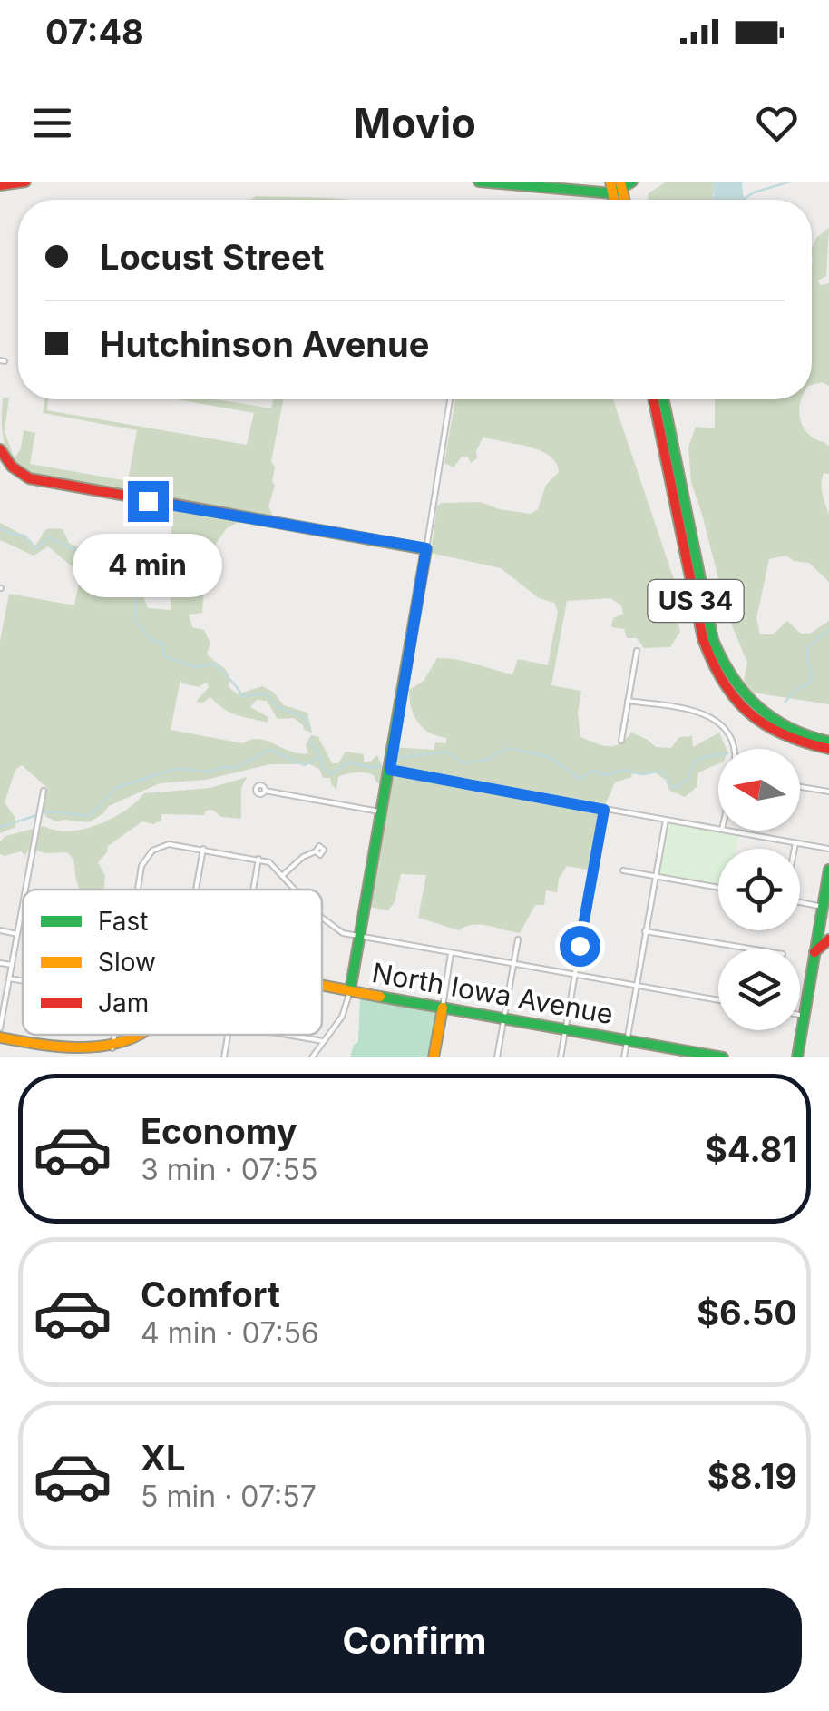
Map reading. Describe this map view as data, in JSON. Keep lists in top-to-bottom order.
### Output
{
  "streets": {
    "main road": ["US 34", "North Iowa Avenue"]
  },
  "legend": ["Fast", "Slow", "Jam"],
  "north": "left",
  "page": {
    "status": "07:48",
    "header": "Movio",
    "banner": ["Locust Street", "Hutchinson Avenue"],
    "bubble": "4 min",
    "list": [
      {
        "name": "Economy",
        "note": "3 min · 07:55",
        "value": "$4.81"
      },
      {
        "name": "Comfort",
        "note": "4 min · 07:56",
        "value": "$6.50"
      },
      {
        "name": "XL",
        "note": "5 min · 07:57",
        "value": "$8.19"
      }
    ],
    "buttons": "Confirm"
  }
}
